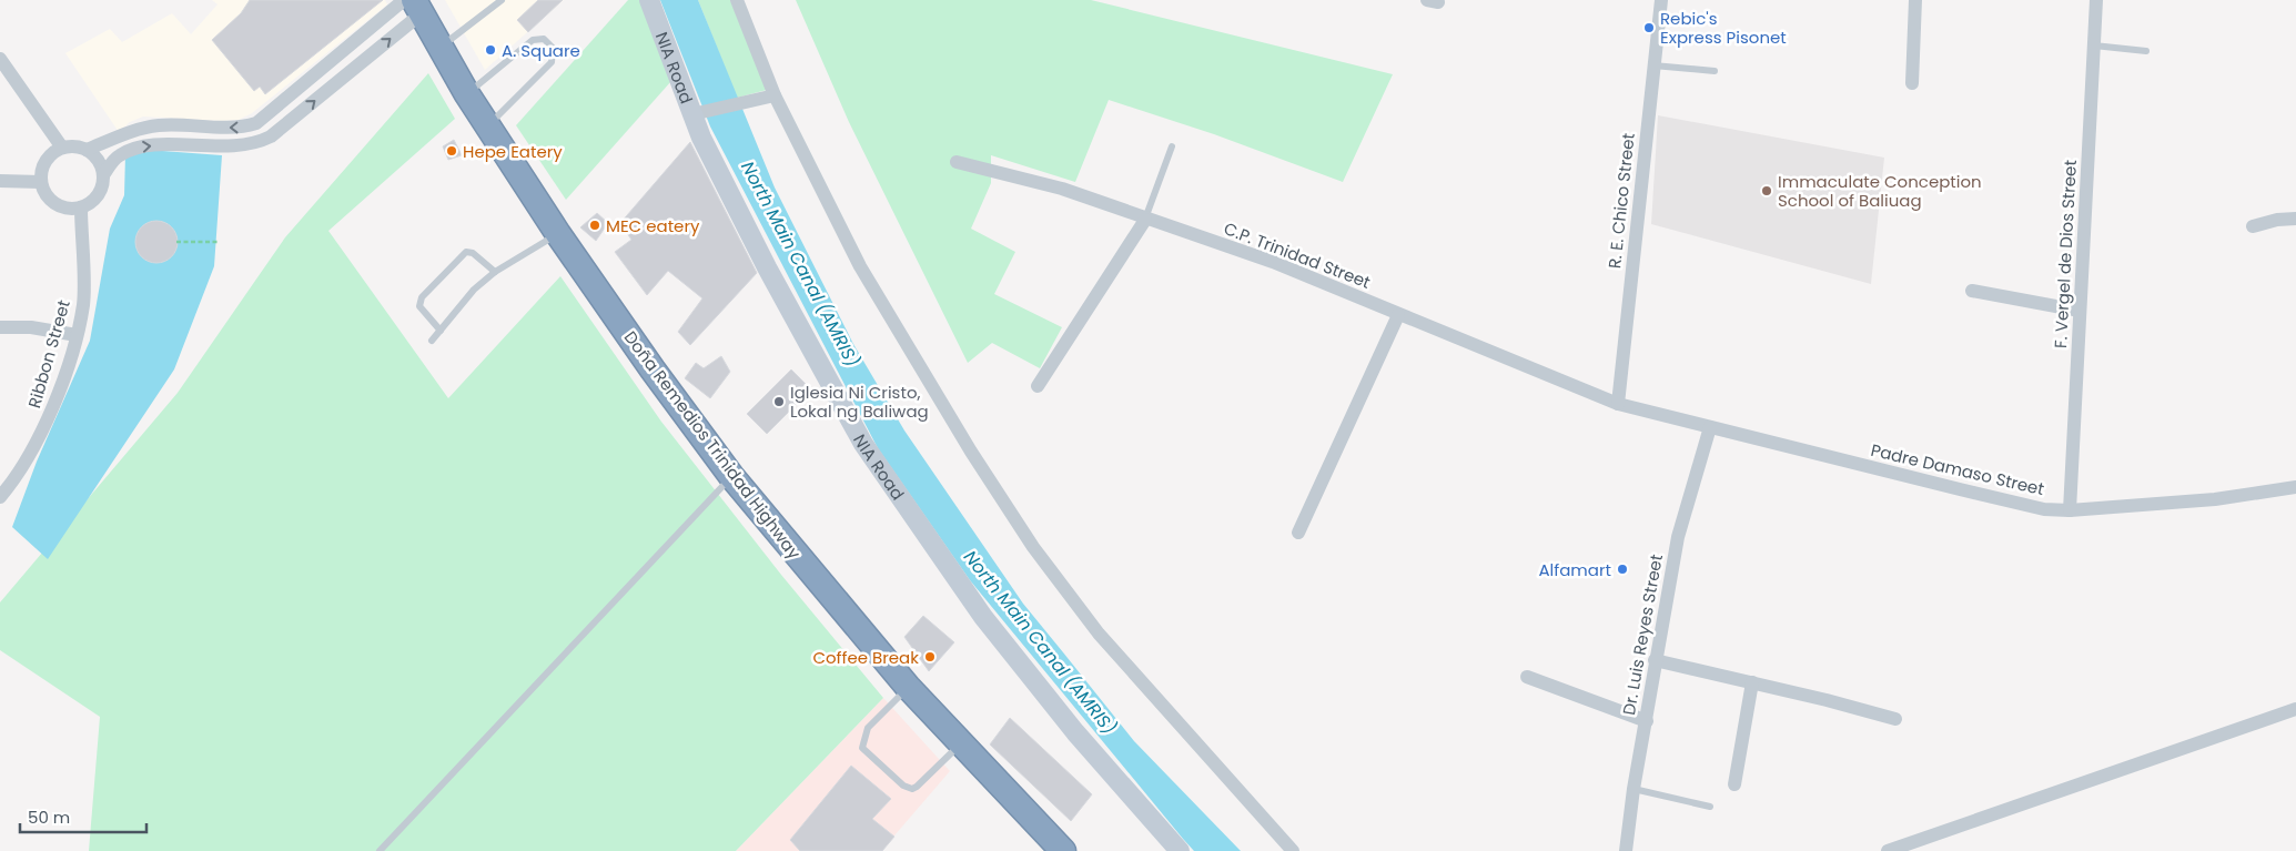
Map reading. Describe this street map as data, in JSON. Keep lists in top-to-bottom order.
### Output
{
  "streets": {
    "highway": ["Doña Remedios Trinidad Highway"],
    "street": [
      "NIA Road",
      "R. E. Chico Street",
      "F. Vergel de Dios Street",
      "C.P. Trinidad Street",
      "Ribbon Street",
      "Padre Damaso Street",
      "Dr. Luis Reyes Street"
    ]
  },
  "crossings": [
    ["R. E. Chico Street", "C.P. Trinidad Street"],
    ["R. E. Chico Street", "Padre Damaso Street"],
    ["F. Vergel de Dios Street", "Padre Damaso Street"],
    ["C.P. Trinidad Street", "Padre Damaso Street"],
    ["Padre Damaso Street", "Dr. Luis Reyes Street"]
  ],
  "water": ["North Main Canal (AMRIS)"],
  "places": [
    "Rebic's Express Pisonet",
    "A. Square",
    "Hepe Eatery",
    "Immaculate Conception School of Baliuag",
    "MEC eatery",
    "Iglesia Ni Cristo, Lokal ng Baliwag",
    "Alfamart",
    "Coffee Break"
  ],
  "scale_bar": "50 m"
}
